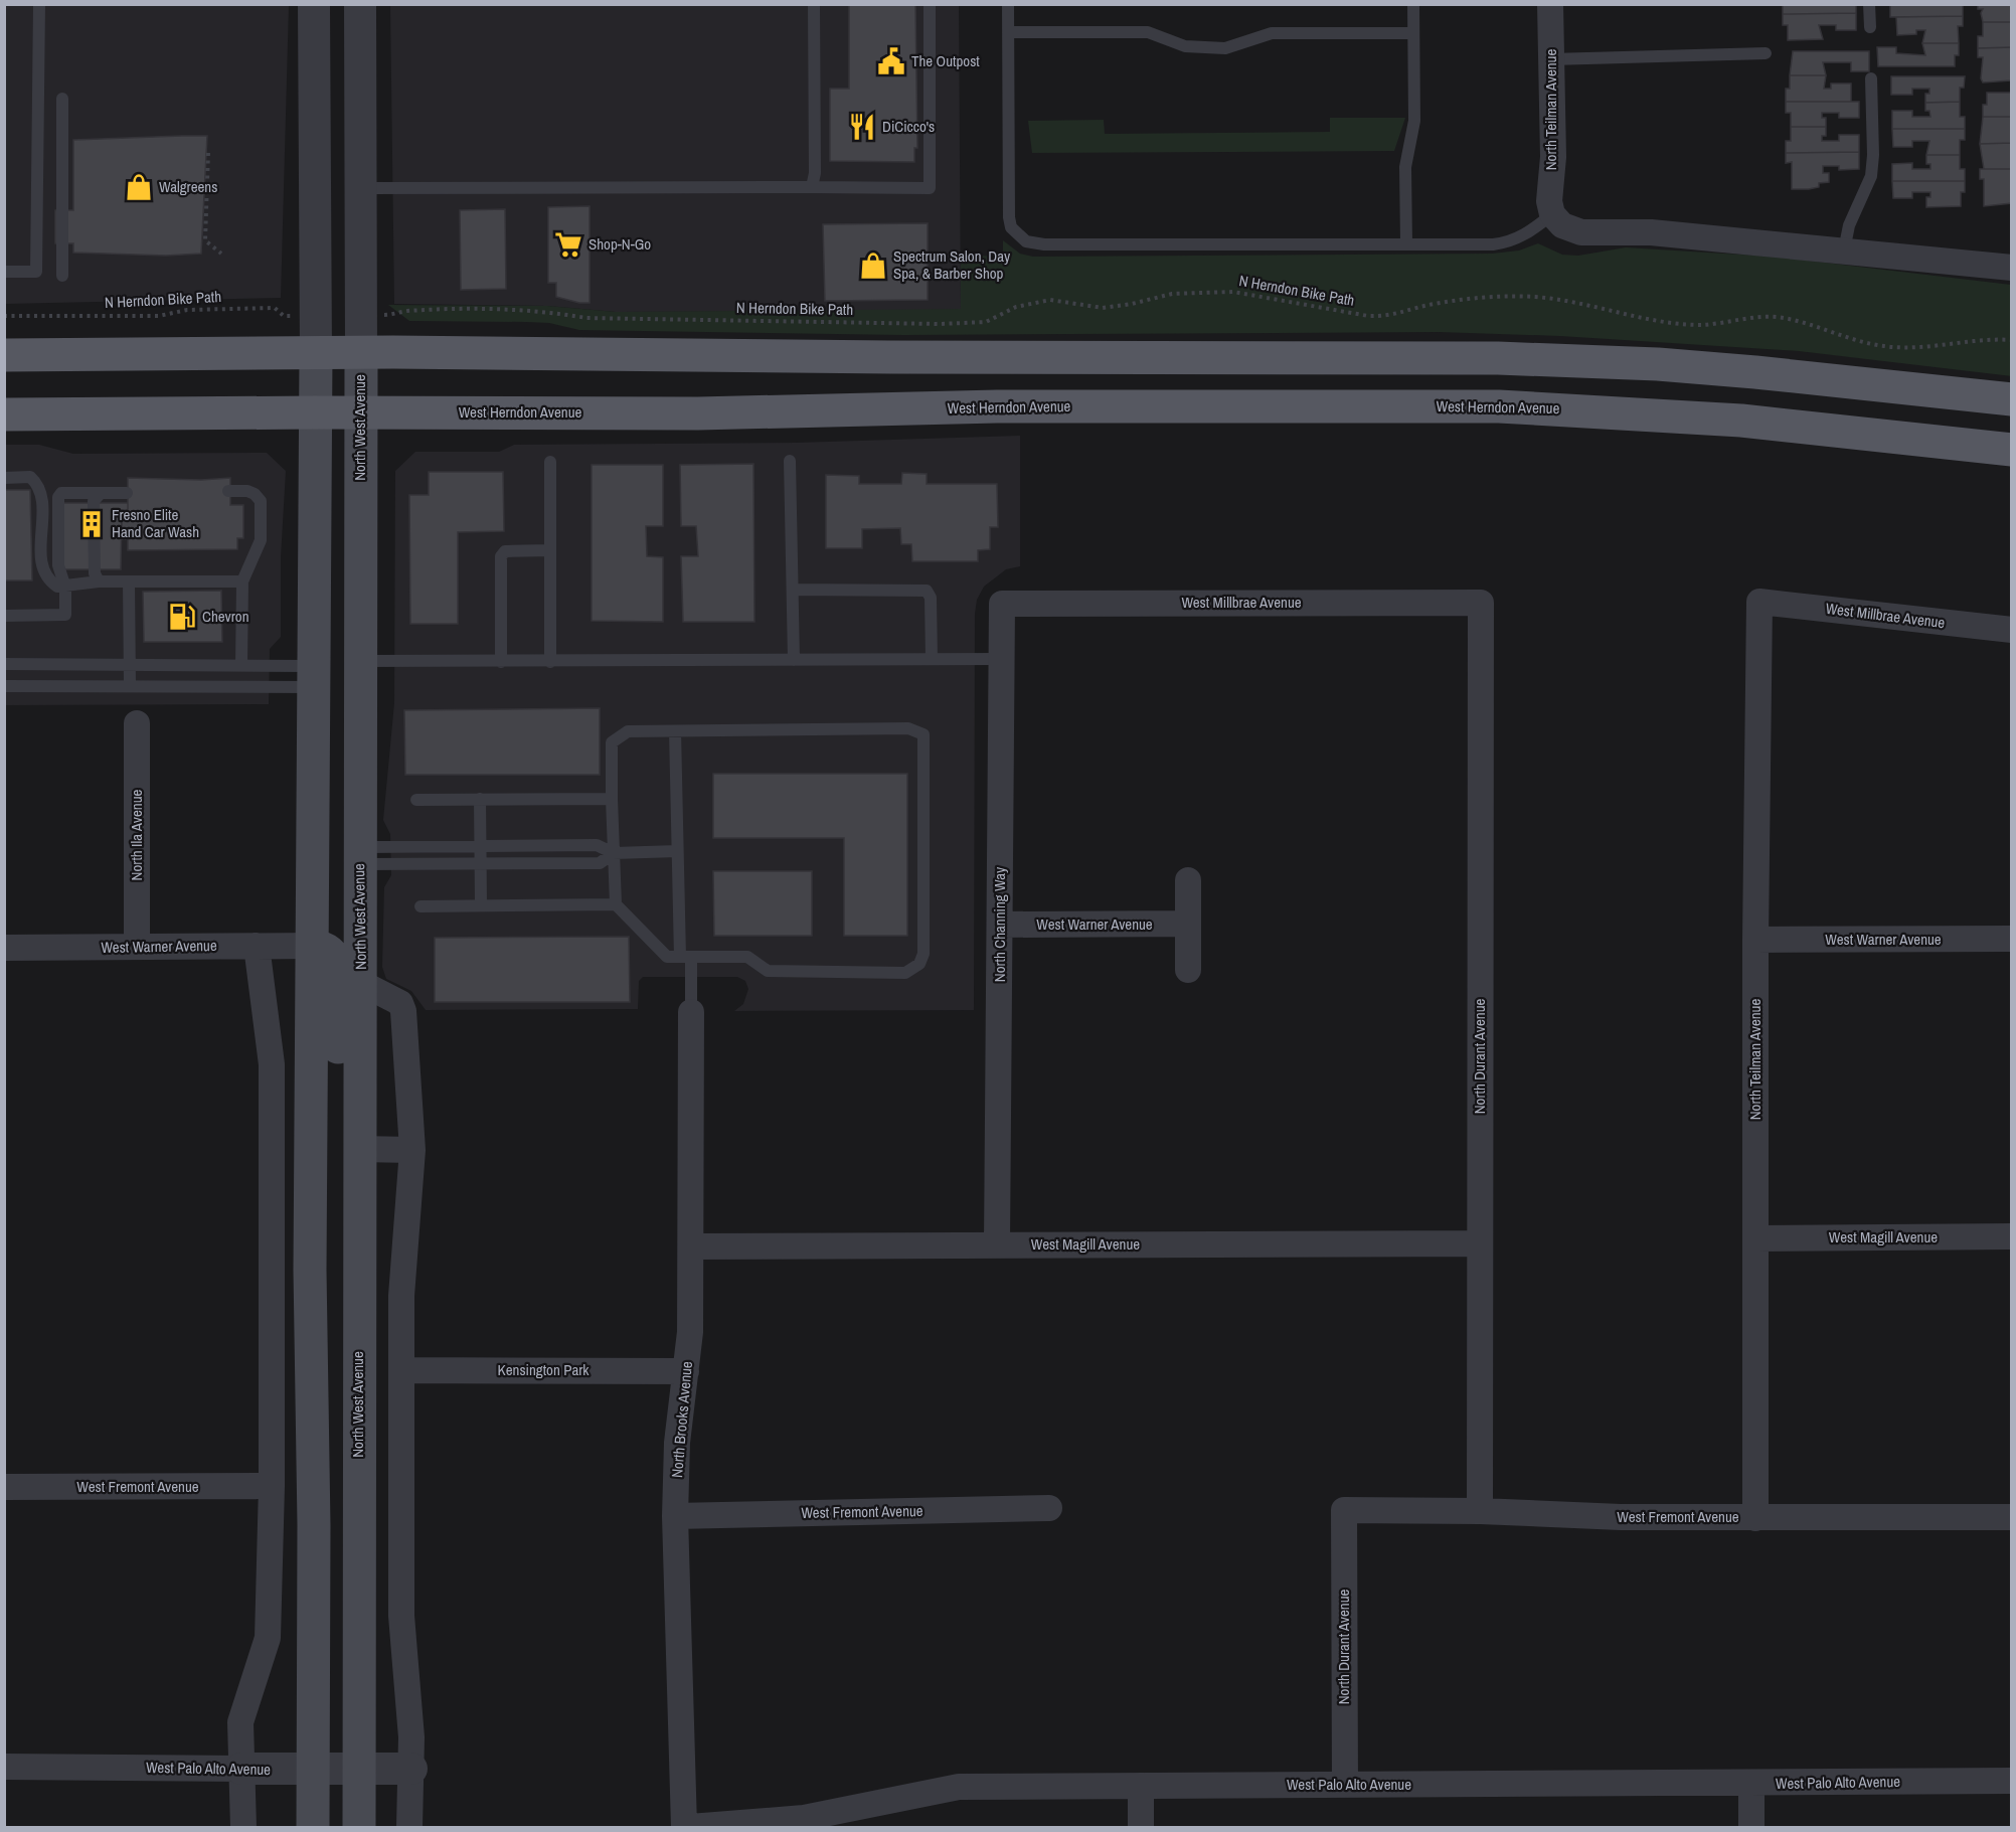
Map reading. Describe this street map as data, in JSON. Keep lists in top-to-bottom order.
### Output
{
  "streets": {
    "main road": ["West Herndon Avenue", "North West Avenue"],
    "street": [
      "North Teilman Avenue",
      "West Millbrae Avenue",
      "North Ila Avenue",
      "North Channing Way",
      "West Warner Avenue",
      "North Durant Avenue",
      "West Magill Avenue",
      "Kensington Park",
      "North Brooks Avenue",
      "West Fremont Avenue",
      "West Palo Alto Avenue"
    ],
    "path": ["N Herndon Bike Path"]
  },
  "crossings": [
    ["North Teilman Avenue", "West Millbrae Avenue"],
    ["North Teilman Avenue", "West Warner Avenue"],
    ["North Teilman Avenue", "West Magill Avenue"],
    ["North Teilman Avenue", "West Fremont Avenue"],
    ["West Herndon Avenue", "North West Avenue"],
    ["North West Avenue", "West Palo Alto Avenue"],
    ["West Millbrae Avenue", "North Channing Way"],
    ["West Millbrae Avenue", "North Durant Avenue"],
    ["North Ila Avenue", "West Warner Avenue"],
    ["North Channing Way", "West Warner Avenue"],
    ["North Channing Way", "West Magill Avenue"],
    ["North Durant Avenue", "West Magill Avenue"],
    ["North Durant Avenue", "West Fremont Avenue"],
    ["North Durant Avenue", "West Palo Alto Avenue"],
    ["West Magill Avenue", "North Brooks Avenue"],
    ["Kensington Park", "North Brooks Avenue"],
    ["North Brooks Avenue", "West Fremont Avenue"]
  ],
  "places": {
    "public building": ["The Outpost"],
    "restaurant": ["DiCicco's"],
    "shop": ["Walgreens", "Spectrum Salon, Day Spa, & Barber Shop"],
    "supermarket": ["Shop-N-Go"],
    "building": ["Fresno Elite Hand Car Wash"],
    "fuel station": ["Chevron"]
  }
}
